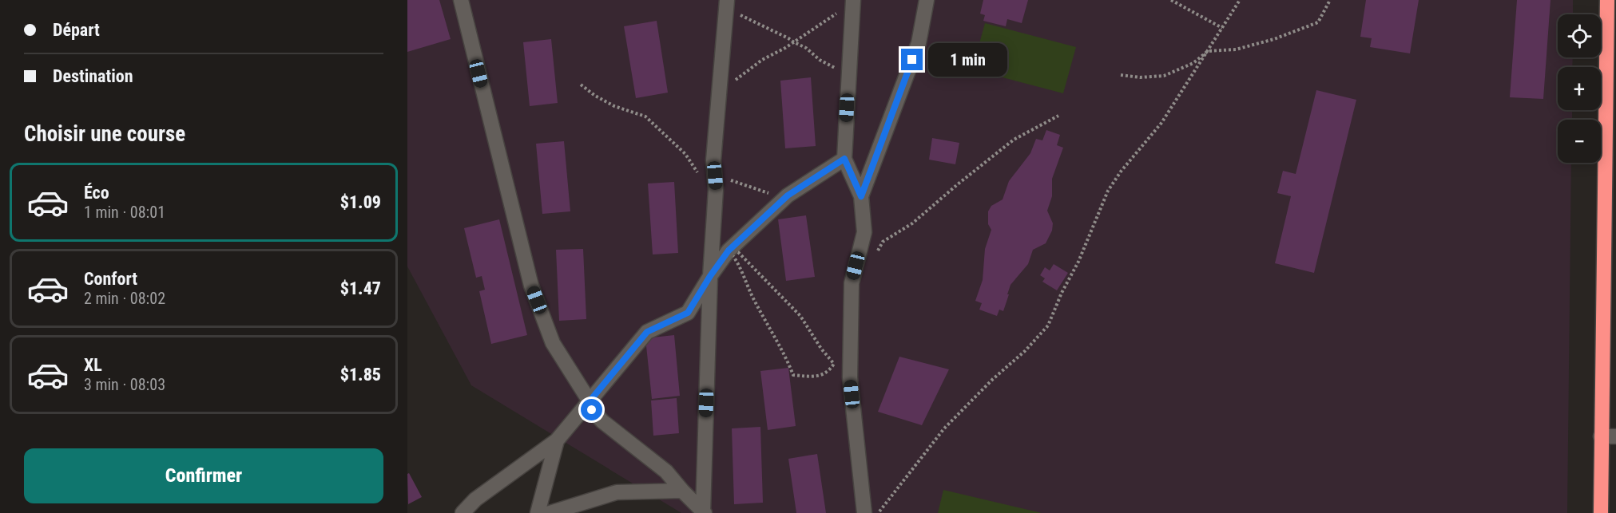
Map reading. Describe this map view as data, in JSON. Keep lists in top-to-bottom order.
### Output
{
  "page": {
    "banner": ["Départ", "Destination"],
    "map_buttons": ["+", "−"],
    "bubble": "1 min",
    "heading": "Choisir une course",
    "list": [
      {
        "name": "Éco",
        "note": "1 min · 08:01",
        "value": "$1.09"
      },
      {
        "name": "Confort",
        "note": "2 min · 08:02",
        "value": "$1.47"
      },
      {
        "name": "XL",
        "note": "3 min · 08:03",
        "value": "$1.85"
      }
    ],
    "buttons": "Confirmer"
  }
}
